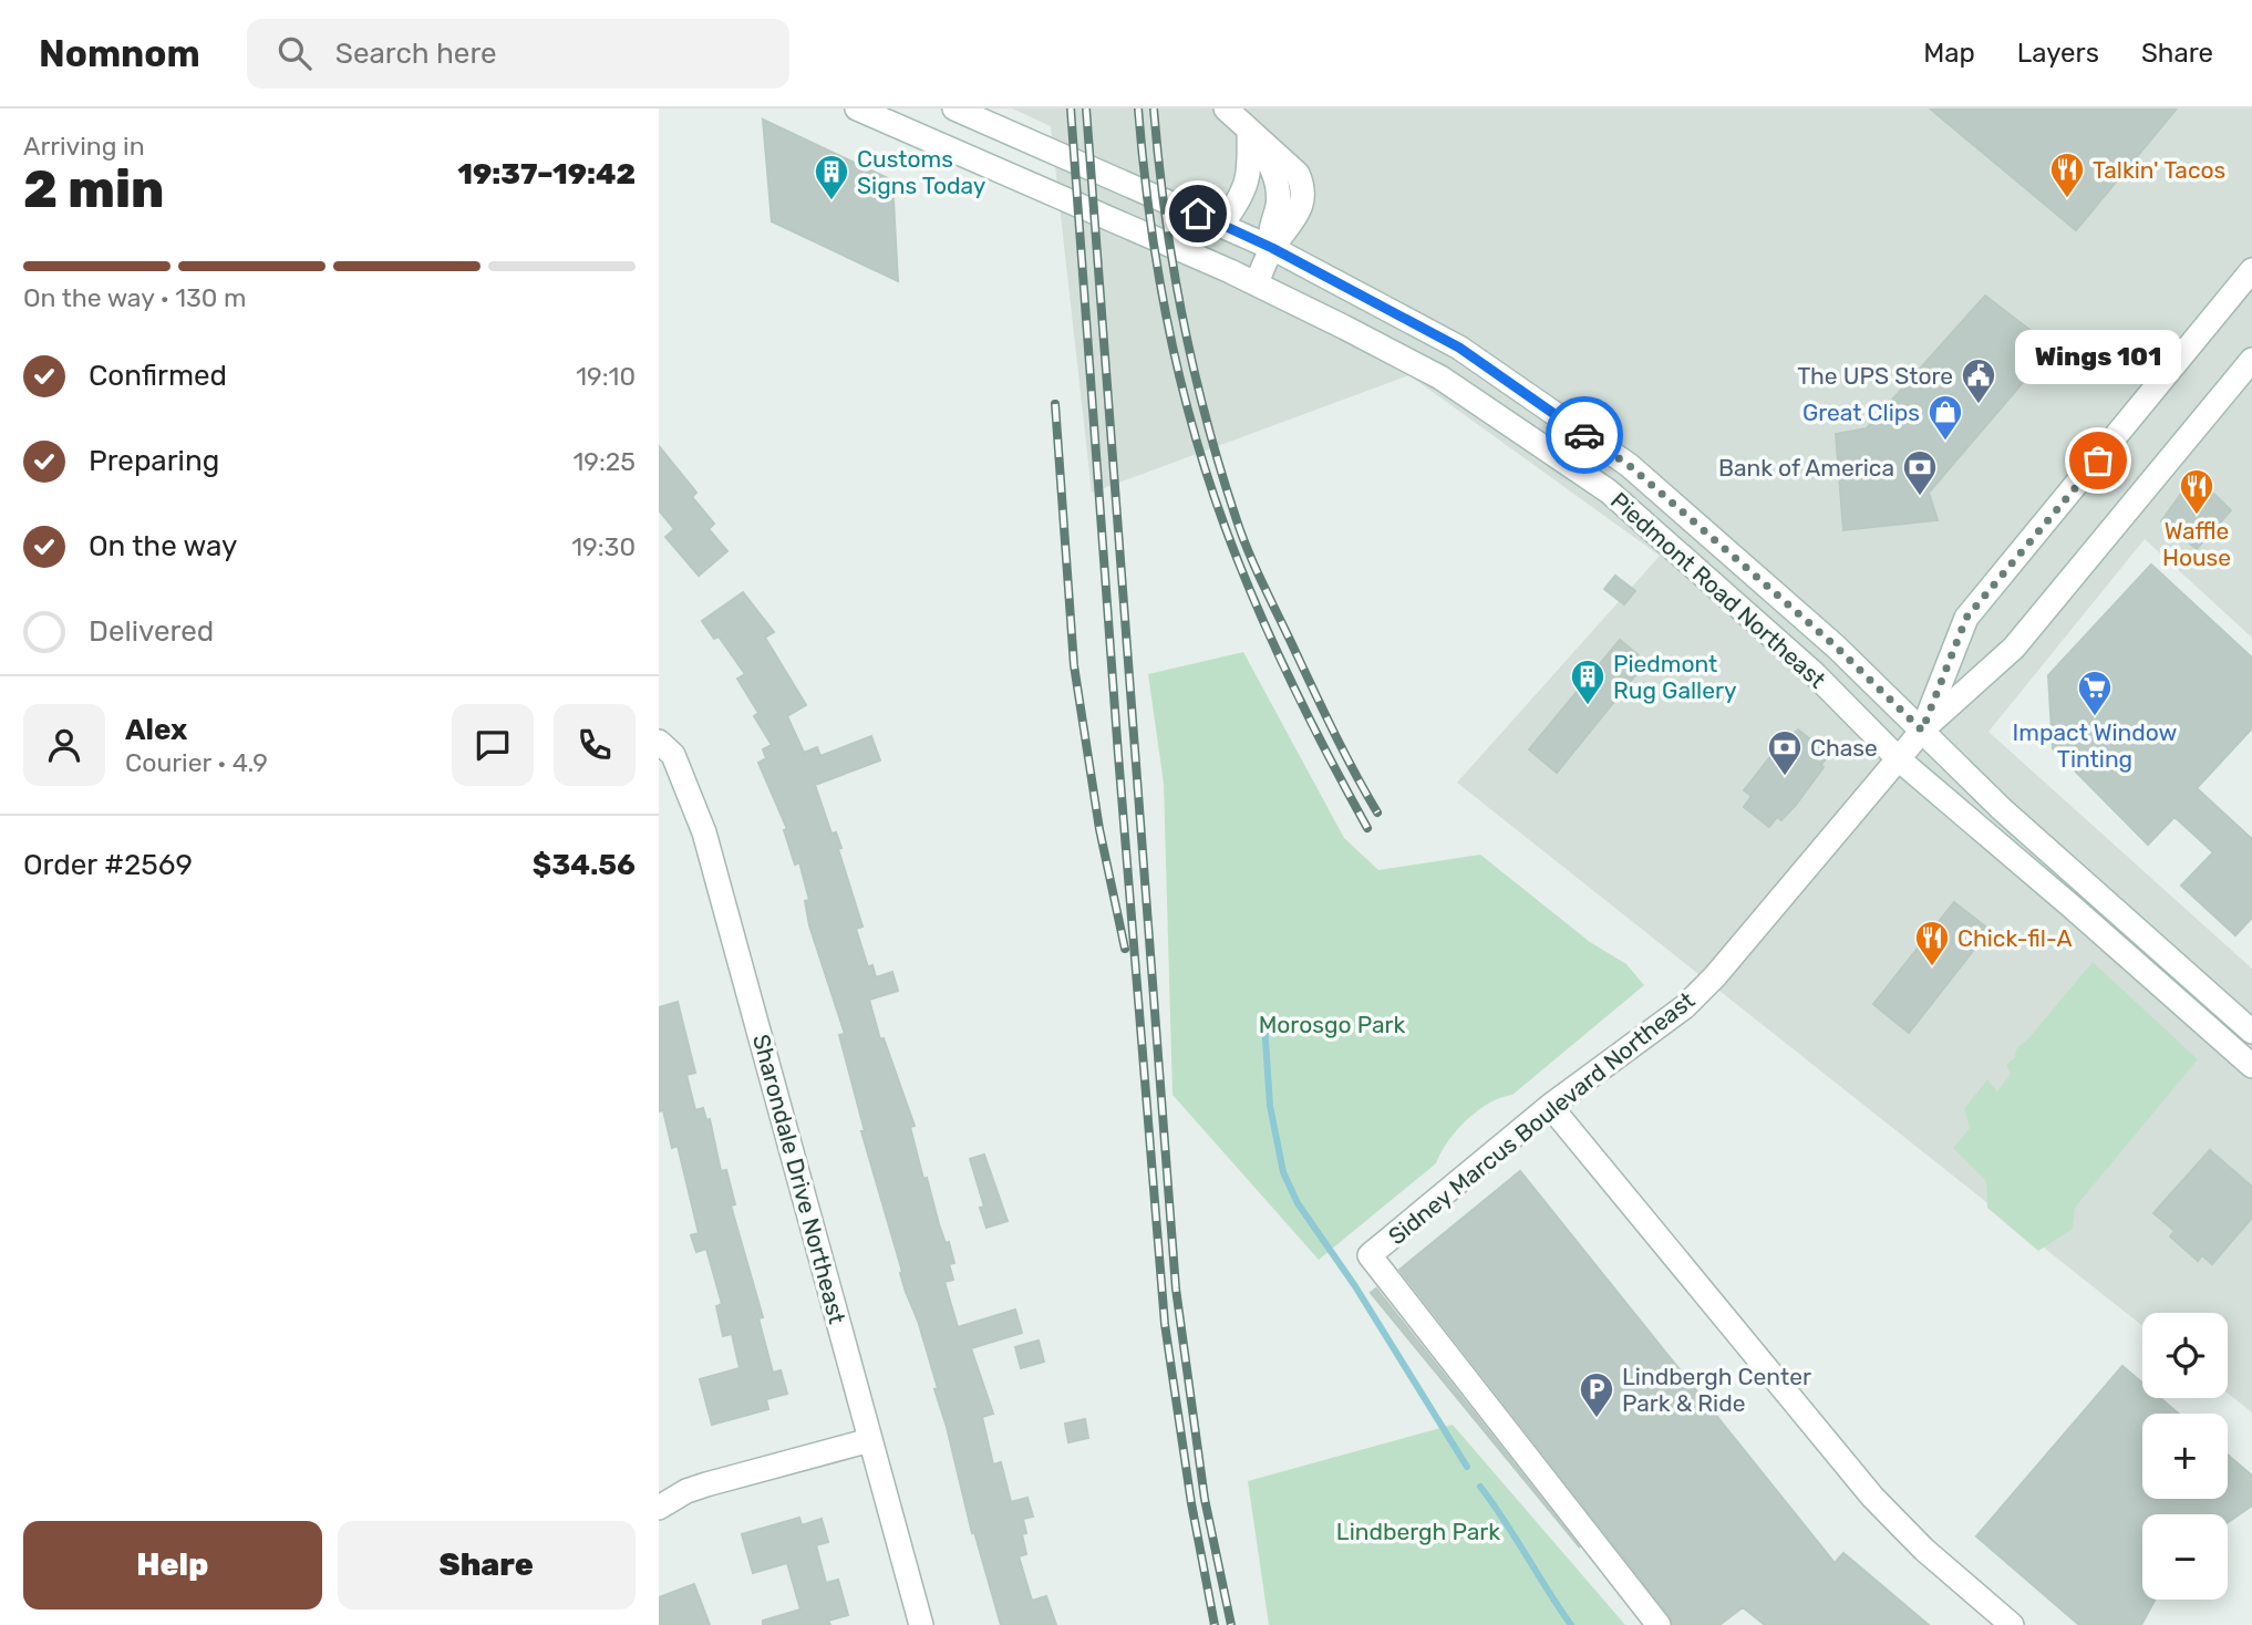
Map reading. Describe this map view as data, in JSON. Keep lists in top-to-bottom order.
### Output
{
  "streets": {
    "main road": ["Piedmont Road Northeast", "Sidney Marcus Boulevard Northeast", "Sharondale Drive Northeast"]
  },
  "crossings": [
    ["Piedmont Road Northeast", "Sidney Marcus Boulevard Northeast"]
  ],
  "parks": ["Morosgo Park", "Lindbergh Park"],
  "places": {
    "restaurant": ["Talkin' Tacos", "Waffle House", "Chick-fil-A"],
    "building": ["Customs Signs Today", "Piedmont Rug Gallery"],
    "public building": ["The UPS Store"],
    "shop": ["Great Clips"],
    "other": ["Wings 101"],
    "bank": ["Bank of America", "Chase"],
    "supermarket": ["Impact Window Tinting"],
    "parking": ["Lindbergh Center Park & Ride"]
  },
  "page": {
    "header": "Nomnom",
    "search": "Search here",
    "nav": ["Map", "Layers", "Share"],
    "heading": ["2 min", "Arriving in", "19:37–19:42"],
    "panel": [
      "Alex",
      "Courier · 4.9",
      "Order #2569",
      "$34.56"
    ],
    "bar": "On the way · 130 m",
    "bubble": "Wings 101",
    "list": [
      ["Confirmed", "19:10"],
      ["Preparing", "19:25"],
      ["On the way", "19:30"],
      "Delivered"
    ],
    "map_buttons": ["+", "−"],
    "buttons": ["Help", "Share"]
  }
}
